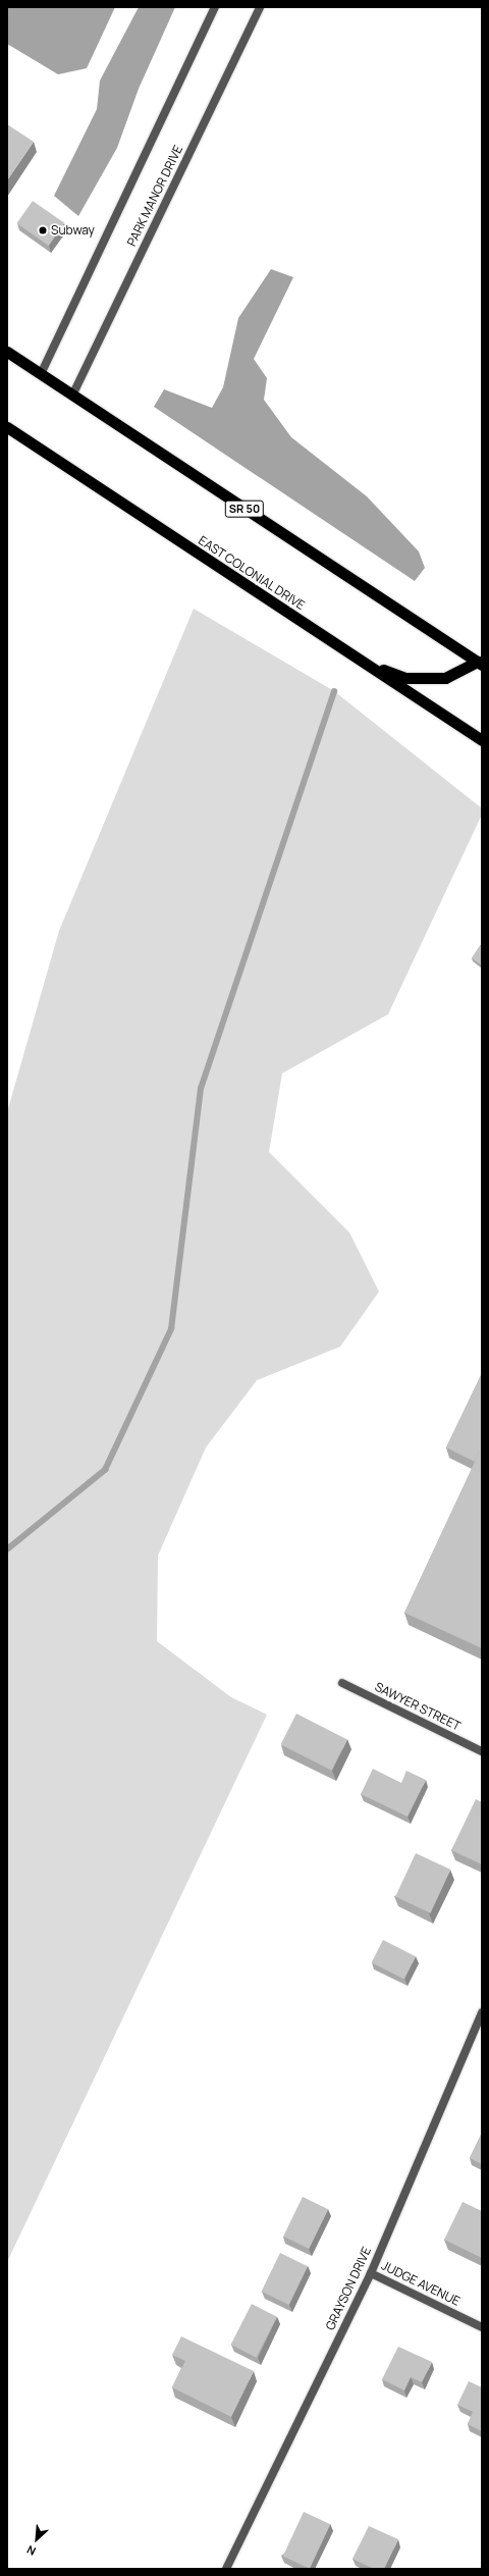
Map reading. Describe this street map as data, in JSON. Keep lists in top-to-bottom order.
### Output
{
  "streets": {
    "highway": ["SR 50", "EAST COLONIAL DRIVE"],
    "street": [
      "PARK MANOR DRIVE",
      "SAWYER STREET",
      "JUDGE AVENUE",
      "GRAYSON DRIVE"
    ]
  },
  "crossings": [
    ["PARK MANOR DRIVE", "SR 50"],
    ["JUDGE AVENUE", "GRAYSON DRIVE"]
  ],
  "places": ["Subway"],
  "north": "bottom left"
}
